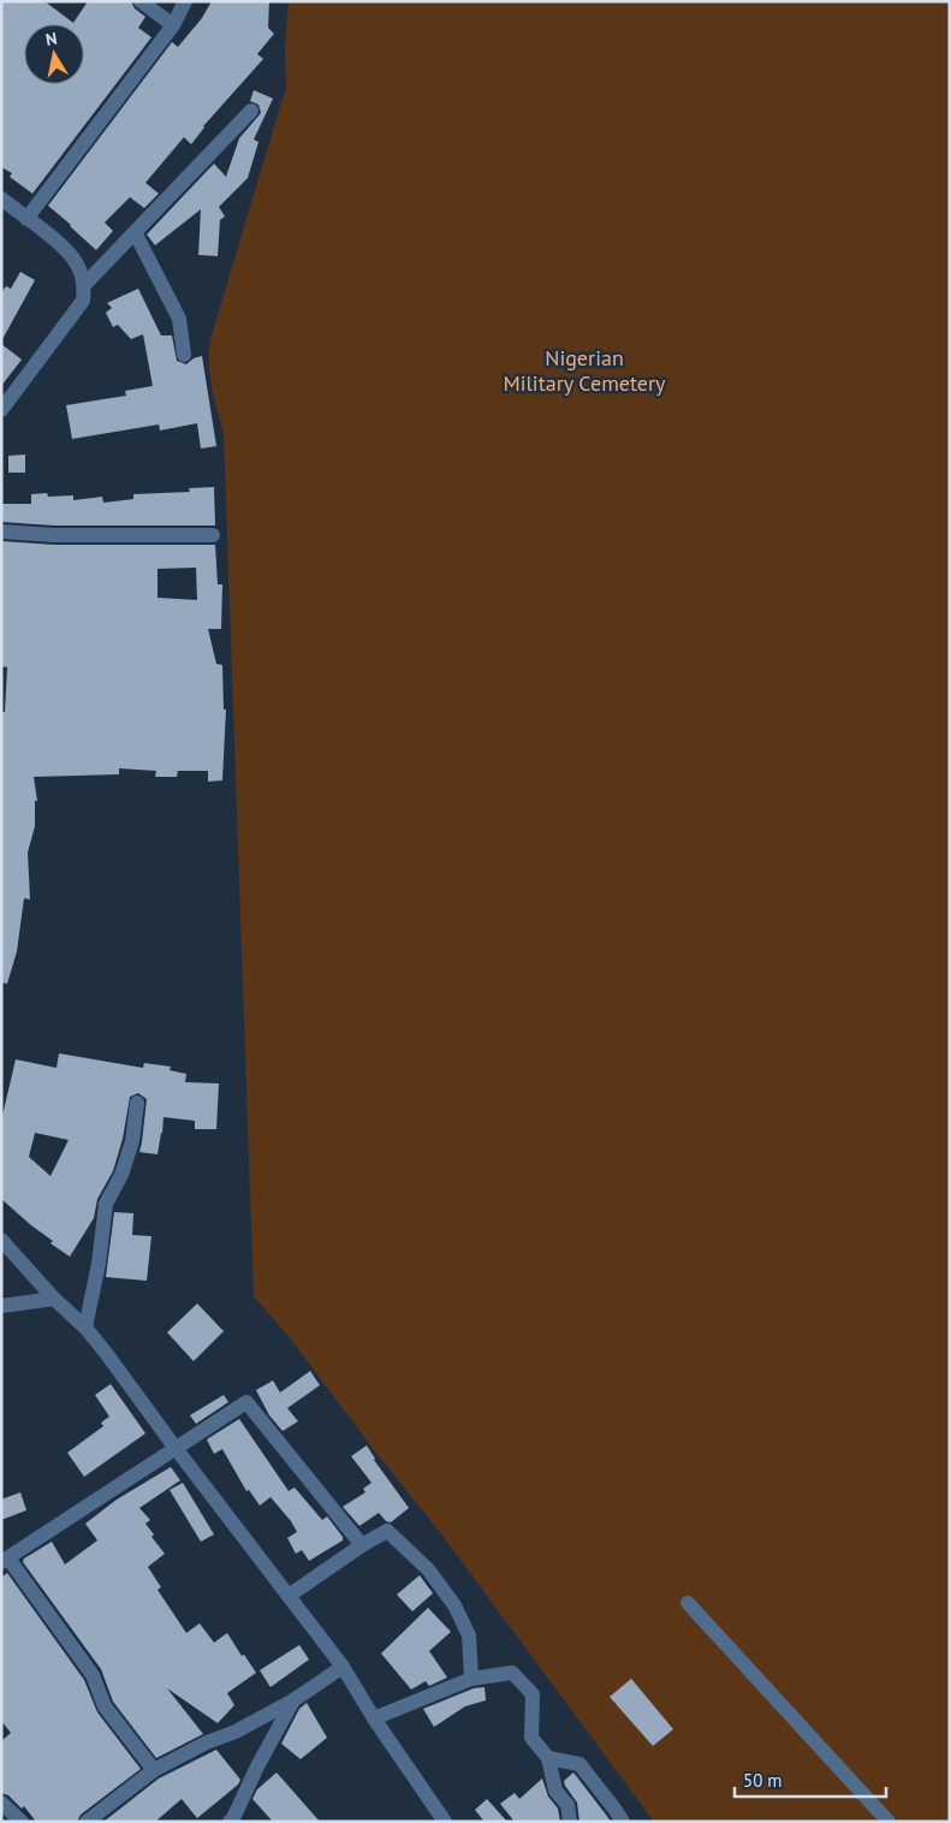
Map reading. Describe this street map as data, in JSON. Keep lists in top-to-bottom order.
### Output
{
  "parks": ["Nigerian Military Cemetery"],
  "scale_bar": "50 m",
  "north": "top"
}
